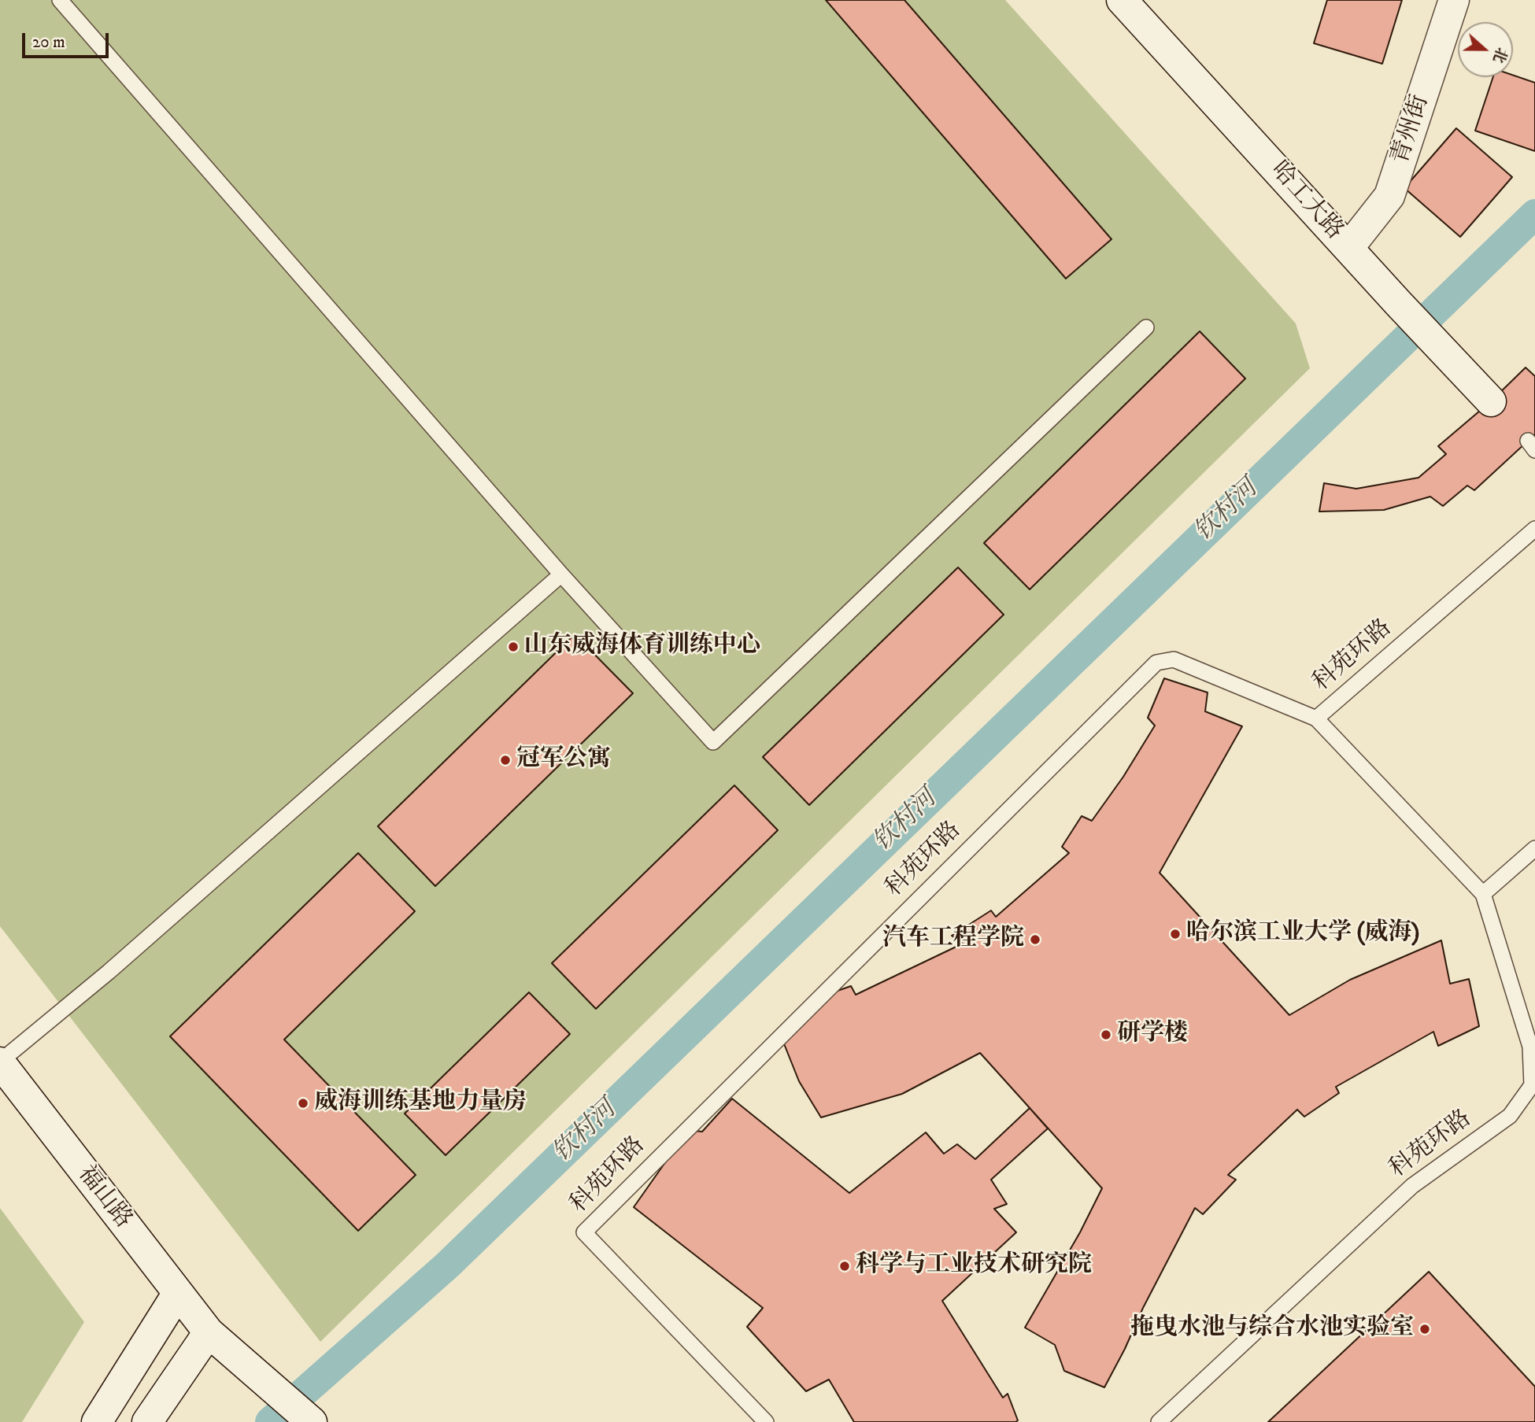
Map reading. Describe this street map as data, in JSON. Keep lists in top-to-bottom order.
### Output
{
  "streets": {
    "main road": ["青州街", "哈工大路", "福山路"],
    "lane": ["科苑环路"]
  },
  "crossings": [
    ["青州街", "哈工大路"]
  ],
  "water": ["钦村河"],
  "places": [
    "山东威海体育训练中心",
    "冠军公寓",
    "哈尔滨工业大学 (威海)",
    "汽车工程学院",
    "研学楼",
    "威海训练基地力量房",
    "科学与工业技术研究院",
    "拖曳水池与综合水池实验室"
  ],
  "scale_bar": "20 m",
  "north": "right"
}
